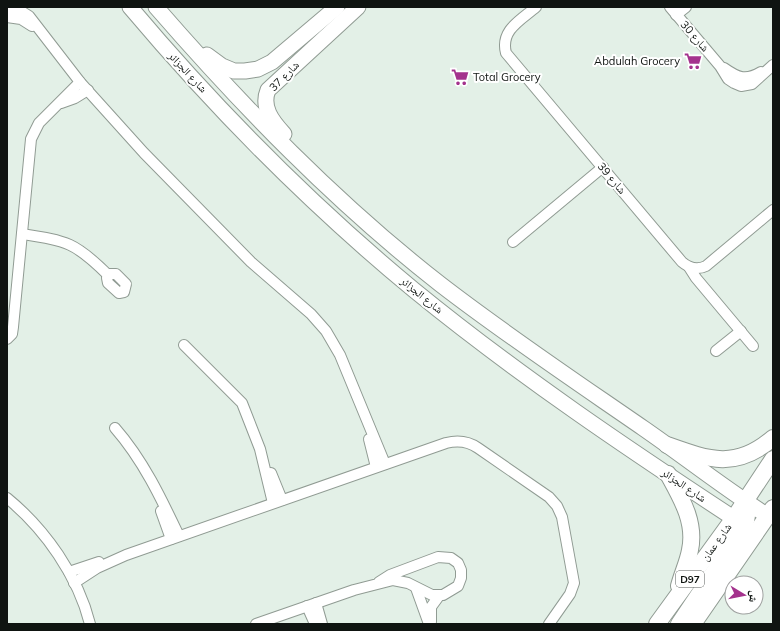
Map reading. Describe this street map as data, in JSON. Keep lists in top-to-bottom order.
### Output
{
  "streets": {
    "main road": [
      "شارع الجزائر",
      "شارع 37",
      "شارع عمان",
      "D97"
    ],
    "street": ["شارع 30", "شارع 39"]
  },
  "crossings": [
    ["شارع الجزائر", "شارع 37"],
    ["شارع الجزائر", "شارع عمان"]
  ],
  "places": {
    "supermarket": ["Abdulah Grocery", "Total Grocery"]
  },
  "north": "right"
}
